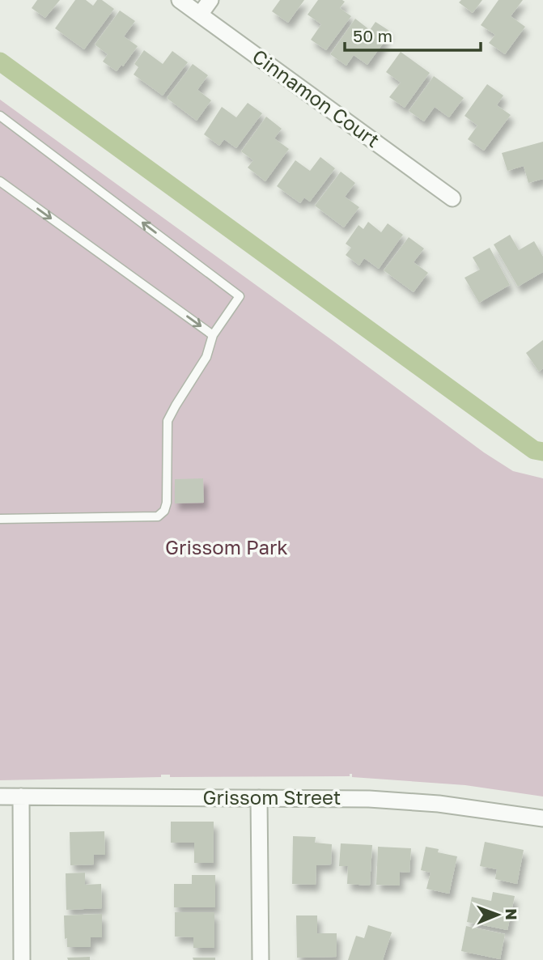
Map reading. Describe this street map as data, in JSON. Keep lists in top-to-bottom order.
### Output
{
  "streets": {
    "street": ["Cinnamon Court", "Grissom Street"]
  },
  "parks": ["Grissom Park"],
  "scale_bar": "50 m",
  "north": "right"
}
